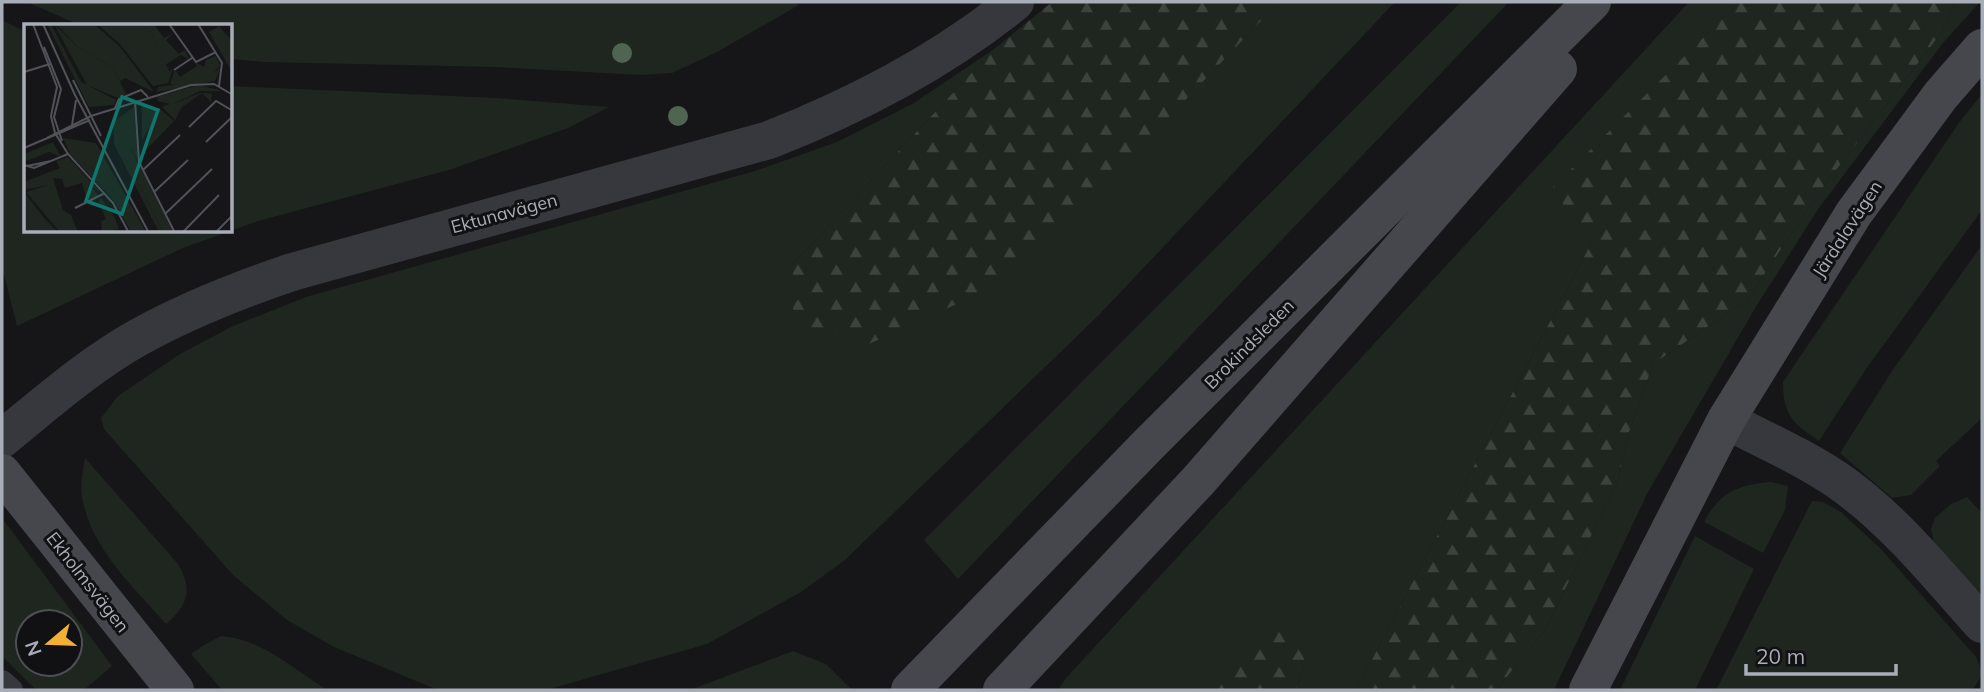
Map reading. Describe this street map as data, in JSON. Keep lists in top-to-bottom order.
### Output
{
  "streets": {
    "main road": ["Järdalavägen", "Brokindsleden", "Ekholmsvägen"],
    "street": ["Ektunavägen"]
  },
  "scale_bar": "20 m",
  "north": "left"
}
